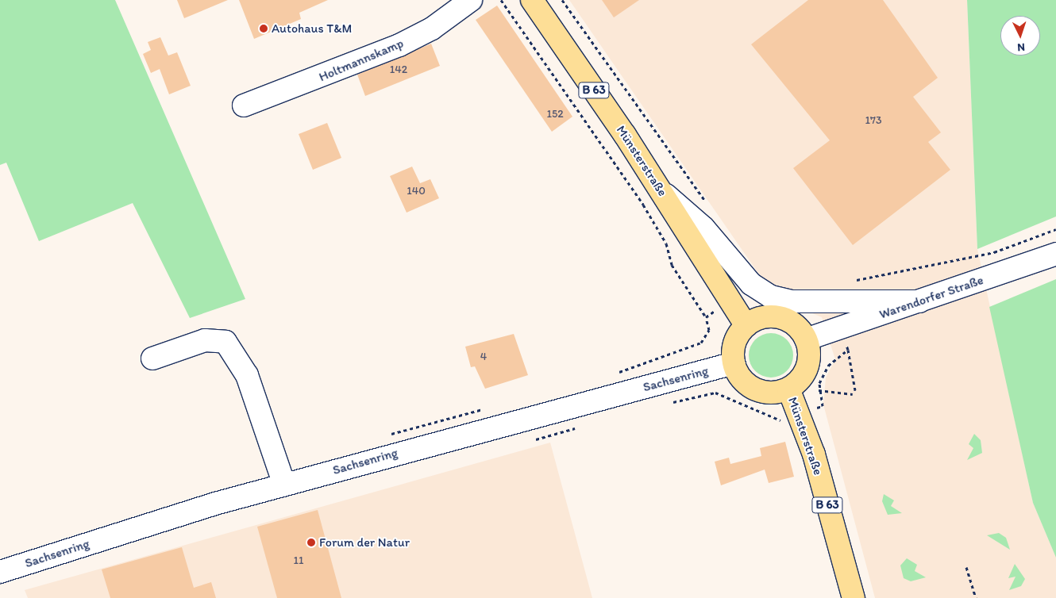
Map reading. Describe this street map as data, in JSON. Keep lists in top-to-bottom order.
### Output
{
  "streets": {
    "main road": ["B 63", "Münsterstraße"],
    "street": ["Holtmannskamp", "Warendorfer Straße", "Sachsenring"]
  },
  "crossings": [
    ["Münsterstraße", "Warendorfer Straße"],
    ["Münsterstraße", "Sachsenring"],
    ["Warendorfer Straße", "Sachsenring"]
  ],
  "places": ["Autohaus T&M", "Forum der Natur"],
  "house_numbers": [
    "142",
    "152",
    "173",
    "140",
    "4",
    "11"
  ],
  "north": "bottom"
}
